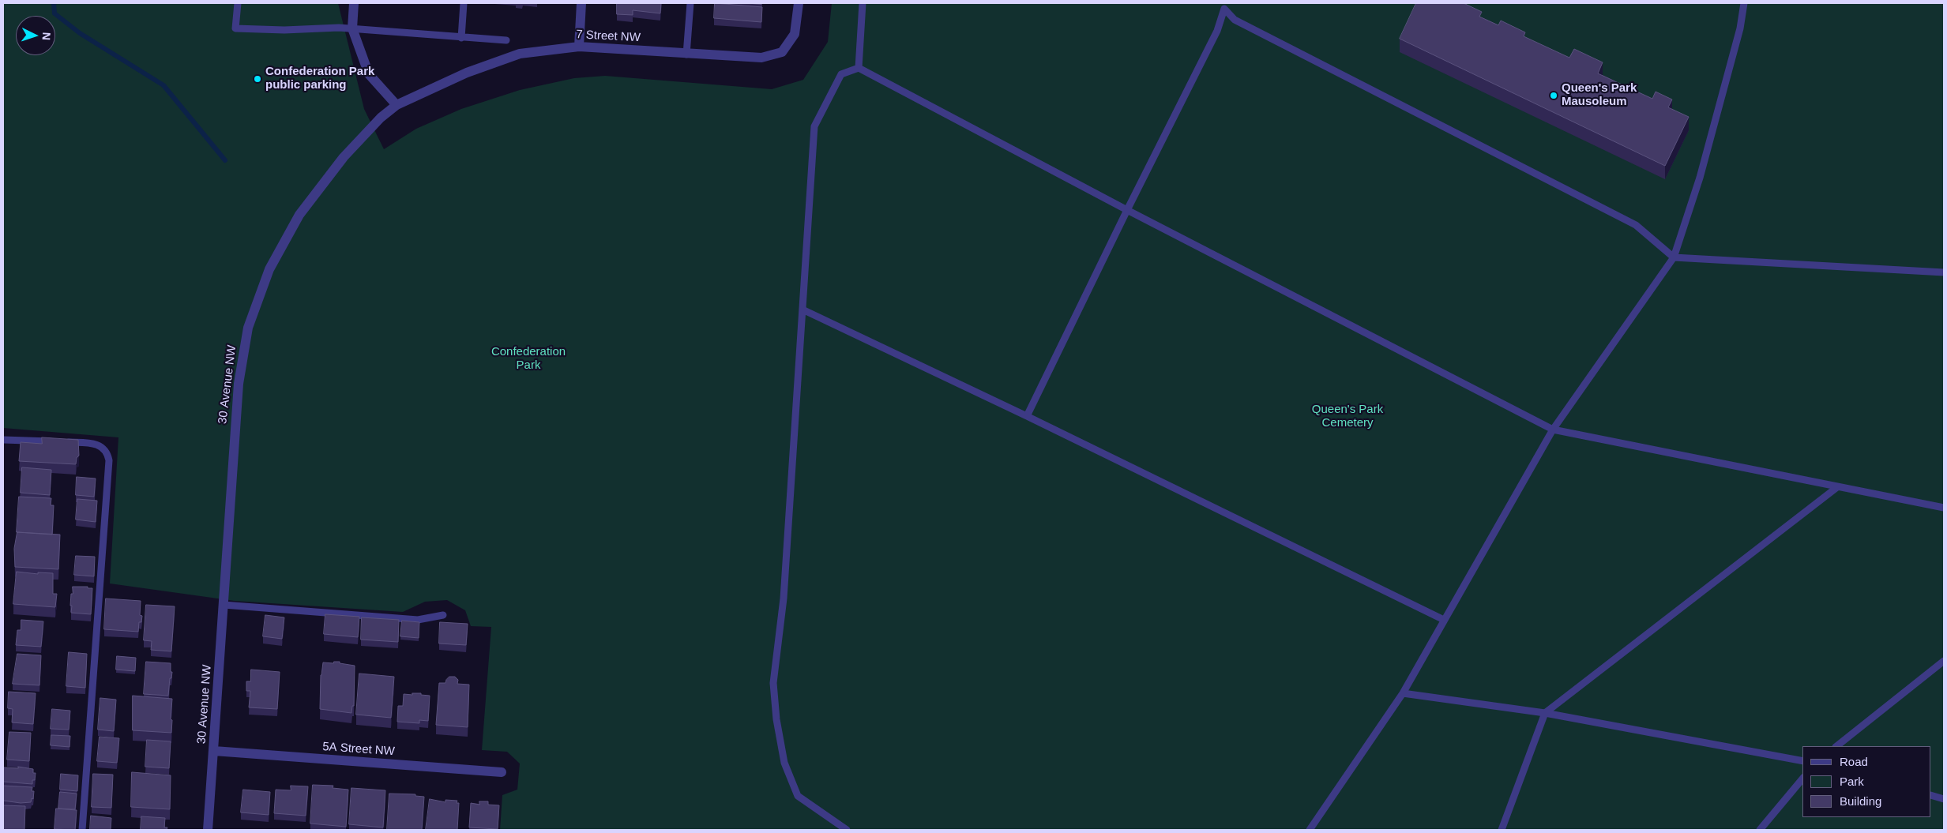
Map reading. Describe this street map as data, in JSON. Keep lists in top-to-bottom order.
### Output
{
  "streets": {
    "street": ["7 Street NW", "30 Avenue NW", "5A Street NW"]
  },
  "crossings": [
    ["7 Street NW", "30 Avenue NW"],
    ["30 Avenue NW", "5A Street NW"]
  ],
  "parks": ["Confederation Park", "Queen's Park Cemetery"],
  "places": ["Confederation Park public parking", "Queen's Park Mausoleum"],
  "legend": ["Road", "Park", "Building"],
  "north": "right"
}
